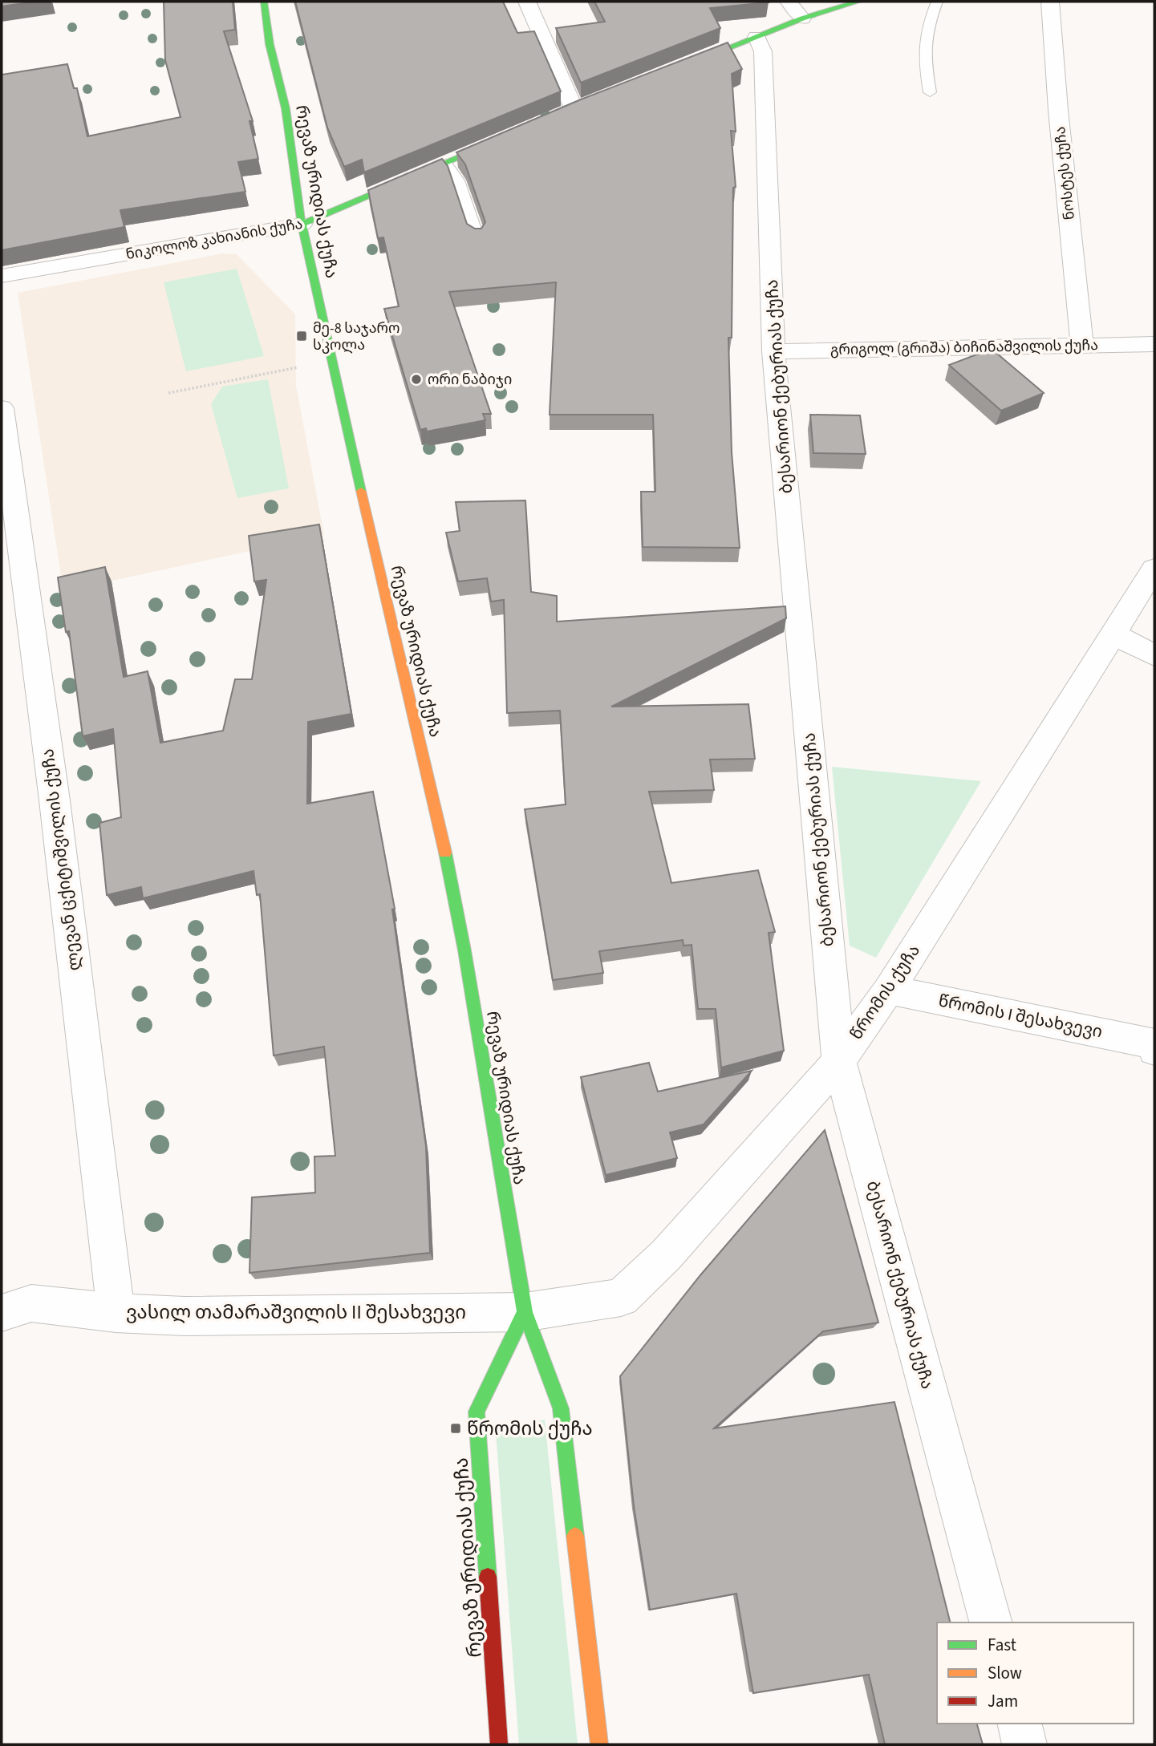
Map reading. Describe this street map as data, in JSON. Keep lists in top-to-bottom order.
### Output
{
  "streets": {
    "street": [
      "ნოსტეს ქუჩა",
      "რევაზ ურიდიას ქუჩა",
      "ნიკოლოზ კახიანის ქუჩა",
      "გრიგოლ (გრიშა) ბიჩინაშვილის ქუჩა",
      "ბესარიონ ქებურიას ქუჩა",
      "ლევან ცქიტიშვილის ქუჩა",
      "წრომის ქუჩა",
      "წრომის I შესახვევი",
      "ვასილ თამარაშვილის II შესახვევი"
    ]
  },
  "crossings": [
    ["ნოსტეს ქუჩა", "გრიგოლ (გრიშა) ბიჩინაშვილის ქუჩა"],
    ["რევაზ ურიდიას ქუჩა", "ნიკოლოზ კახიანის ქუჩა"],
    ["რევაზ ურიდიას ქუჩა", "წრომის ქუჩა"],
    ["რევაზ ურიდიას ქუჩა", "ვასილ თამარაშვილის II შესახვევი"],
    ["გრიგოლ (გრიშა) ბიჩინაშვილის ქუჩა", "ბესარიონ ქებურიას ქუჩა"],
    ["ბესარიონ ქებურიას ქუჩა", "წრომის ქუჩა"],
    ["ლევან ცქიტიშვილის ქუჩა", "ვასილ თამარაშვილის II შესახვევი"],
    ["წრომის ქუჩა", "წრომის I შესახვევი"],
    ["წრომის ქუჩა", "ვასილ თამარაშვილის II შესახვევი"]
  ],
  "places": {
    "transit": ["მე-8 საჯარო სკოლა", "წრომის ქუჩა"],
    "other": ["ორი ნაბიჯი"]
  },
  "legend": ["Fast", "Slow", "Jam"]
}
